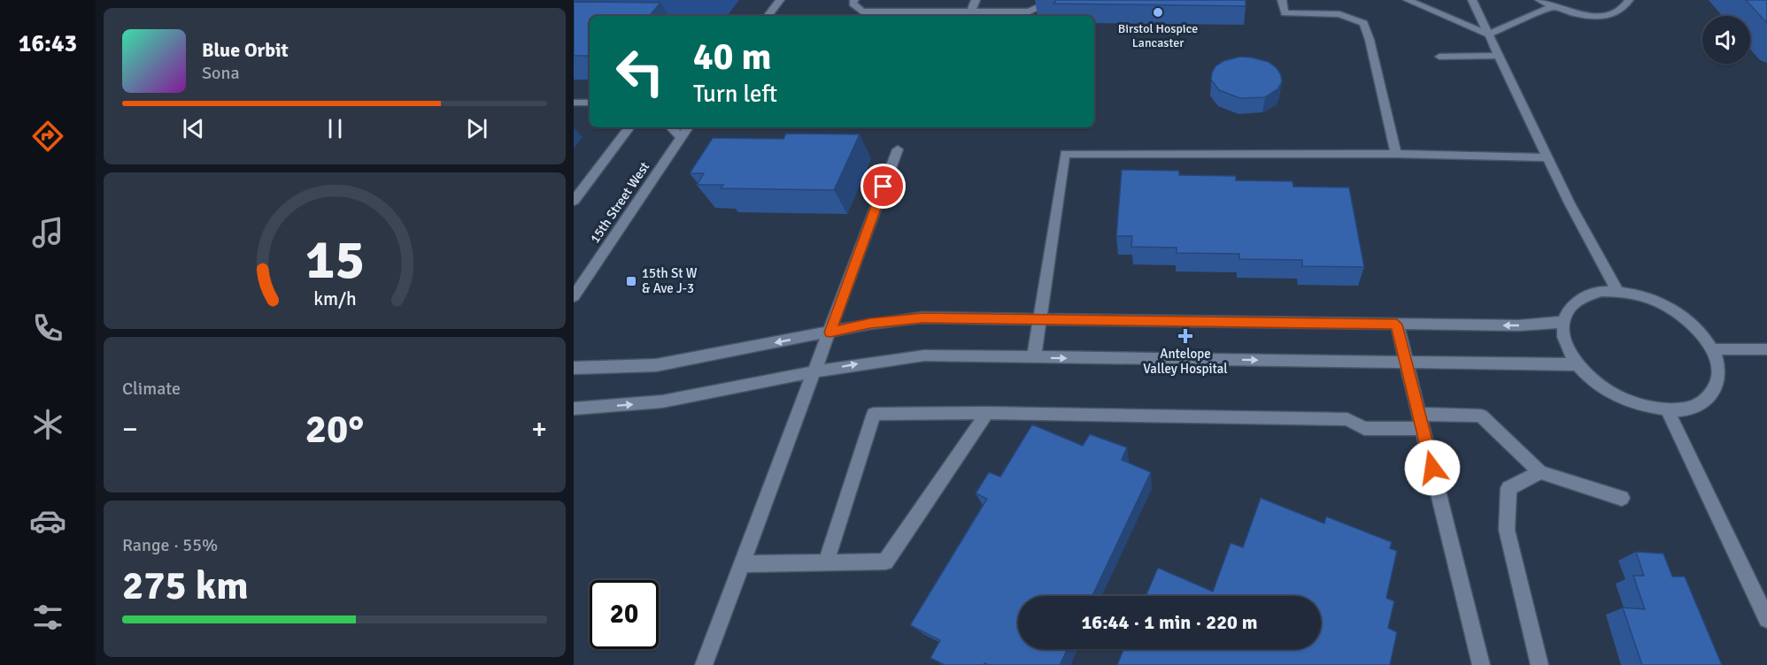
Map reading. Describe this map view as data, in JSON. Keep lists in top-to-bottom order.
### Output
{
  "streets": {
    "street": ["15th Street West"]
  },
  "places": {
    "other": ["Birstol Hospice Lancaster"],
    "transit": ["15th St W & Ave J-3"],
    "health": ["Antelope Valley Hospital"]
  },
  "page": {
    "tabs": "16:43",
    "turn": ["40 m", "Turn left"],
    "song": ["Blue Orbit", "Sona"],
    "tile": [
      "Climate",
      ["Range · 55%", "275 km"]
    ],
    "heat": ["−", "20°", "+"],
    "limit": "20",
    "trip": "16:44 · 1 min · 220 m",
    "gauge": ["15", "km/h"]
  }
}
